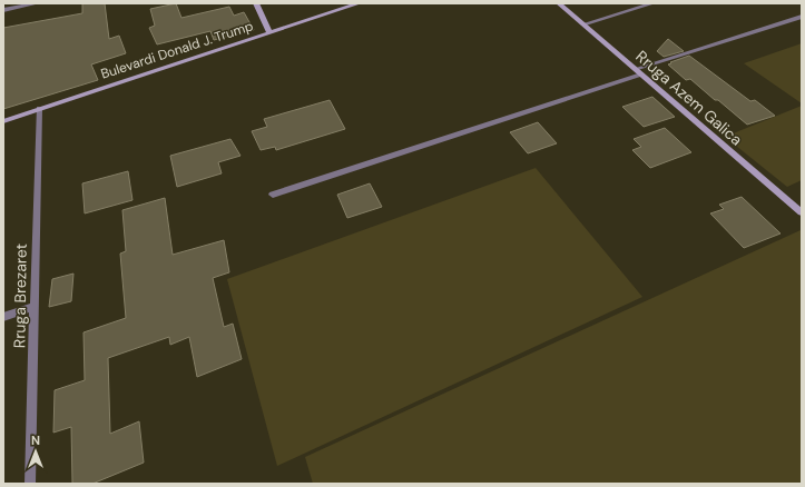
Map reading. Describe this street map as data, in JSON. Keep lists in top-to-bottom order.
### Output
{
  "streets": {
    "street": ["Bulevardi Donald J. Trump", "Rruga Azem Galica", "Rruga Brezaret"]
  },
  "crossings": [
    ["Bulevardi Donald J. Trump", "Rruga Brezaret"]
  ],
  "north": "top"
}
